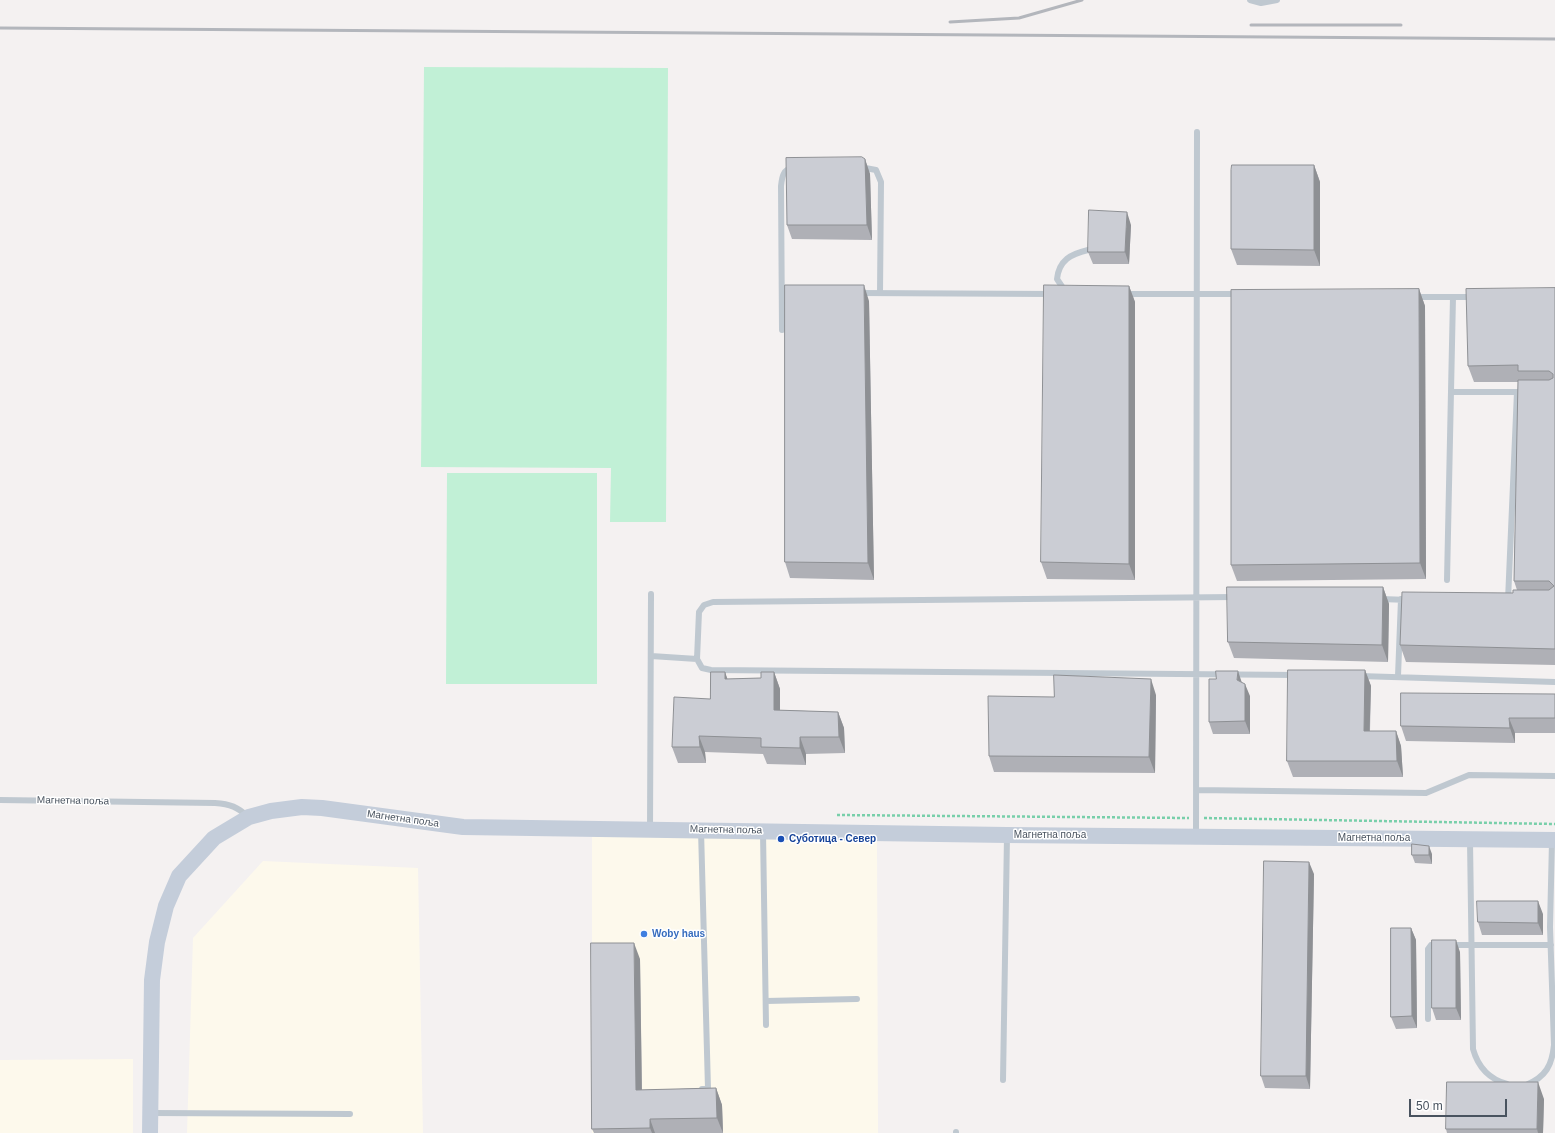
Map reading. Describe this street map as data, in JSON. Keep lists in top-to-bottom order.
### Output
{
  "streets": {
    "street": ["Магнетна поља"]
  },
  "places": ["Суботица - Север", "Woby haus"],
  "scale_bar": "50 m"
}
